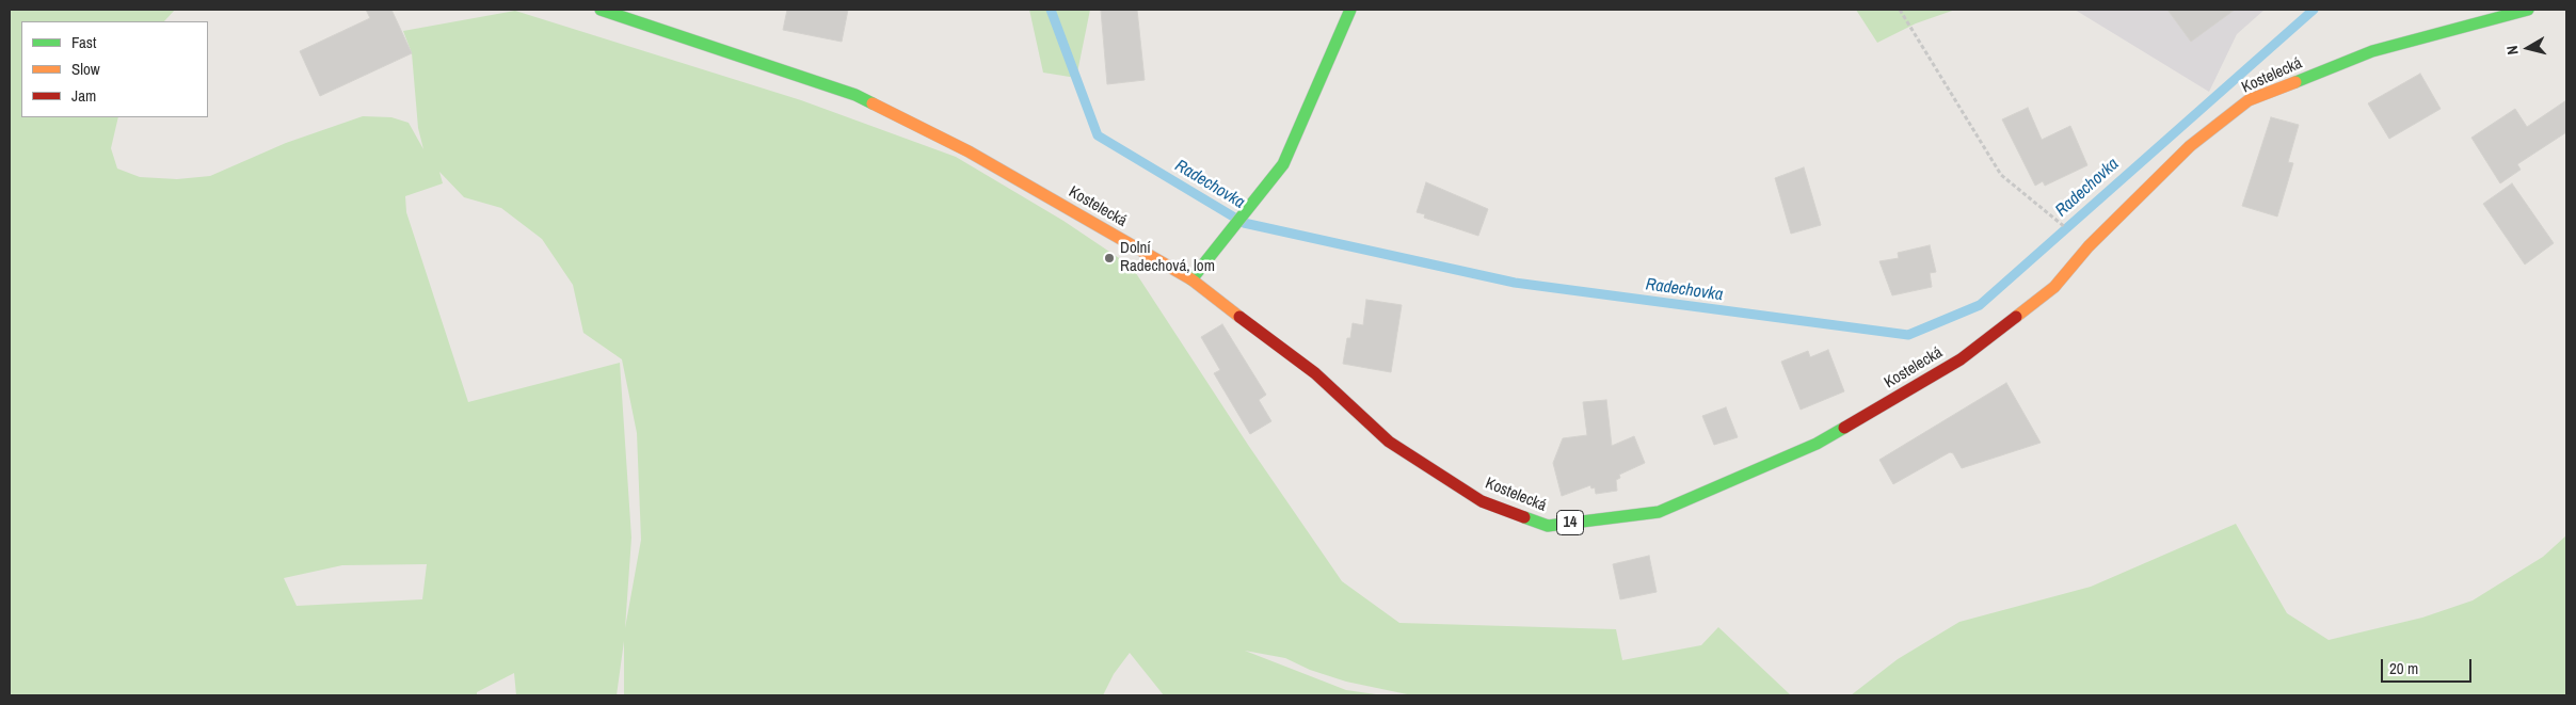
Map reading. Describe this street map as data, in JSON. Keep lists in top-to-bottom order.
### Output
{
  "streets": {
    "main road": ["Kostelecká", "14"]
  },
  "water": ["Radechovka"],
  "places": ["Dolní Radechová, lom"],
  "legend": ["Fast", "Slow", "Jam"],
  "scale_bar": "20 m",
  "north": "left"
}
